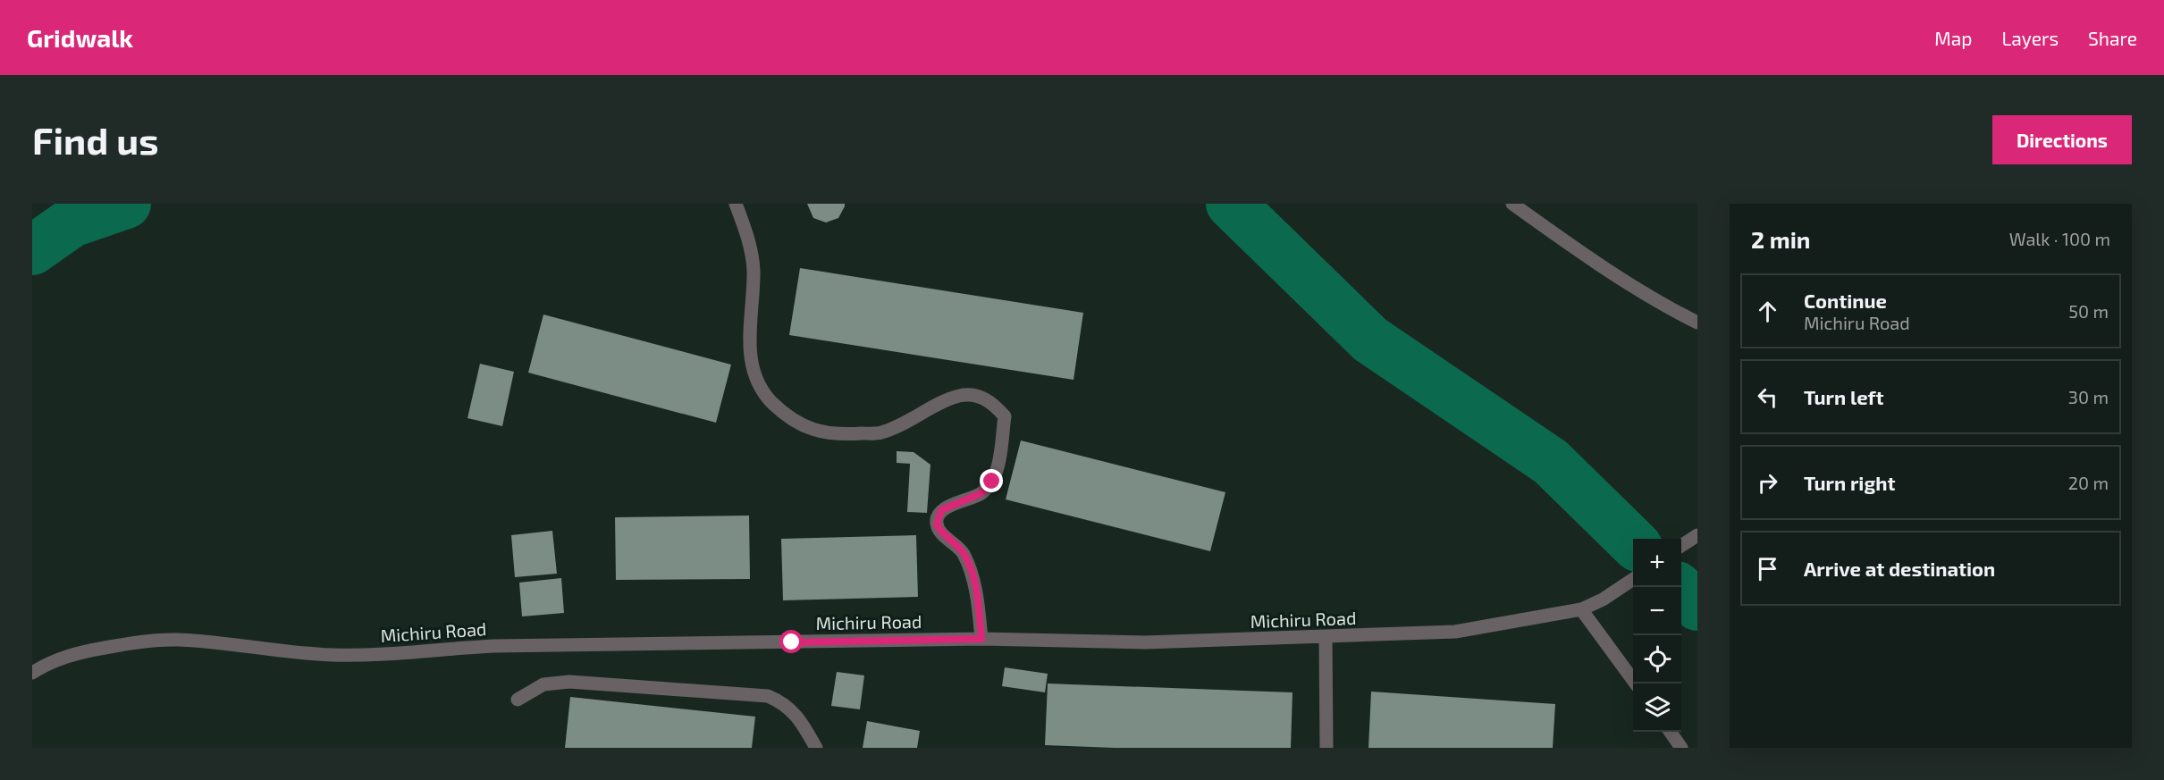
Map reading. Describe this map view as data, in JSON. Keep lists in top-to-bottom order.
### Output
{
  "streets": {
    "street": ["Michiru Road"]
  },
  "page": {
    "header": "Gridwalk",
    "nav": ["Map", "Layers", "Share"],
    "buttons": "Directions",
    "title": "Find us",
    "heading": ["2 min", "Walk · 100 m"],
    "list": [
      ["Continue", "Michiru Road", "50 m"],
      ["Turn left", "30 m"],
      ["Turn right", "20 m"],
      "Arrive at destination"
    ],
    "map_buttons": ["+", "−"]
  }
}
